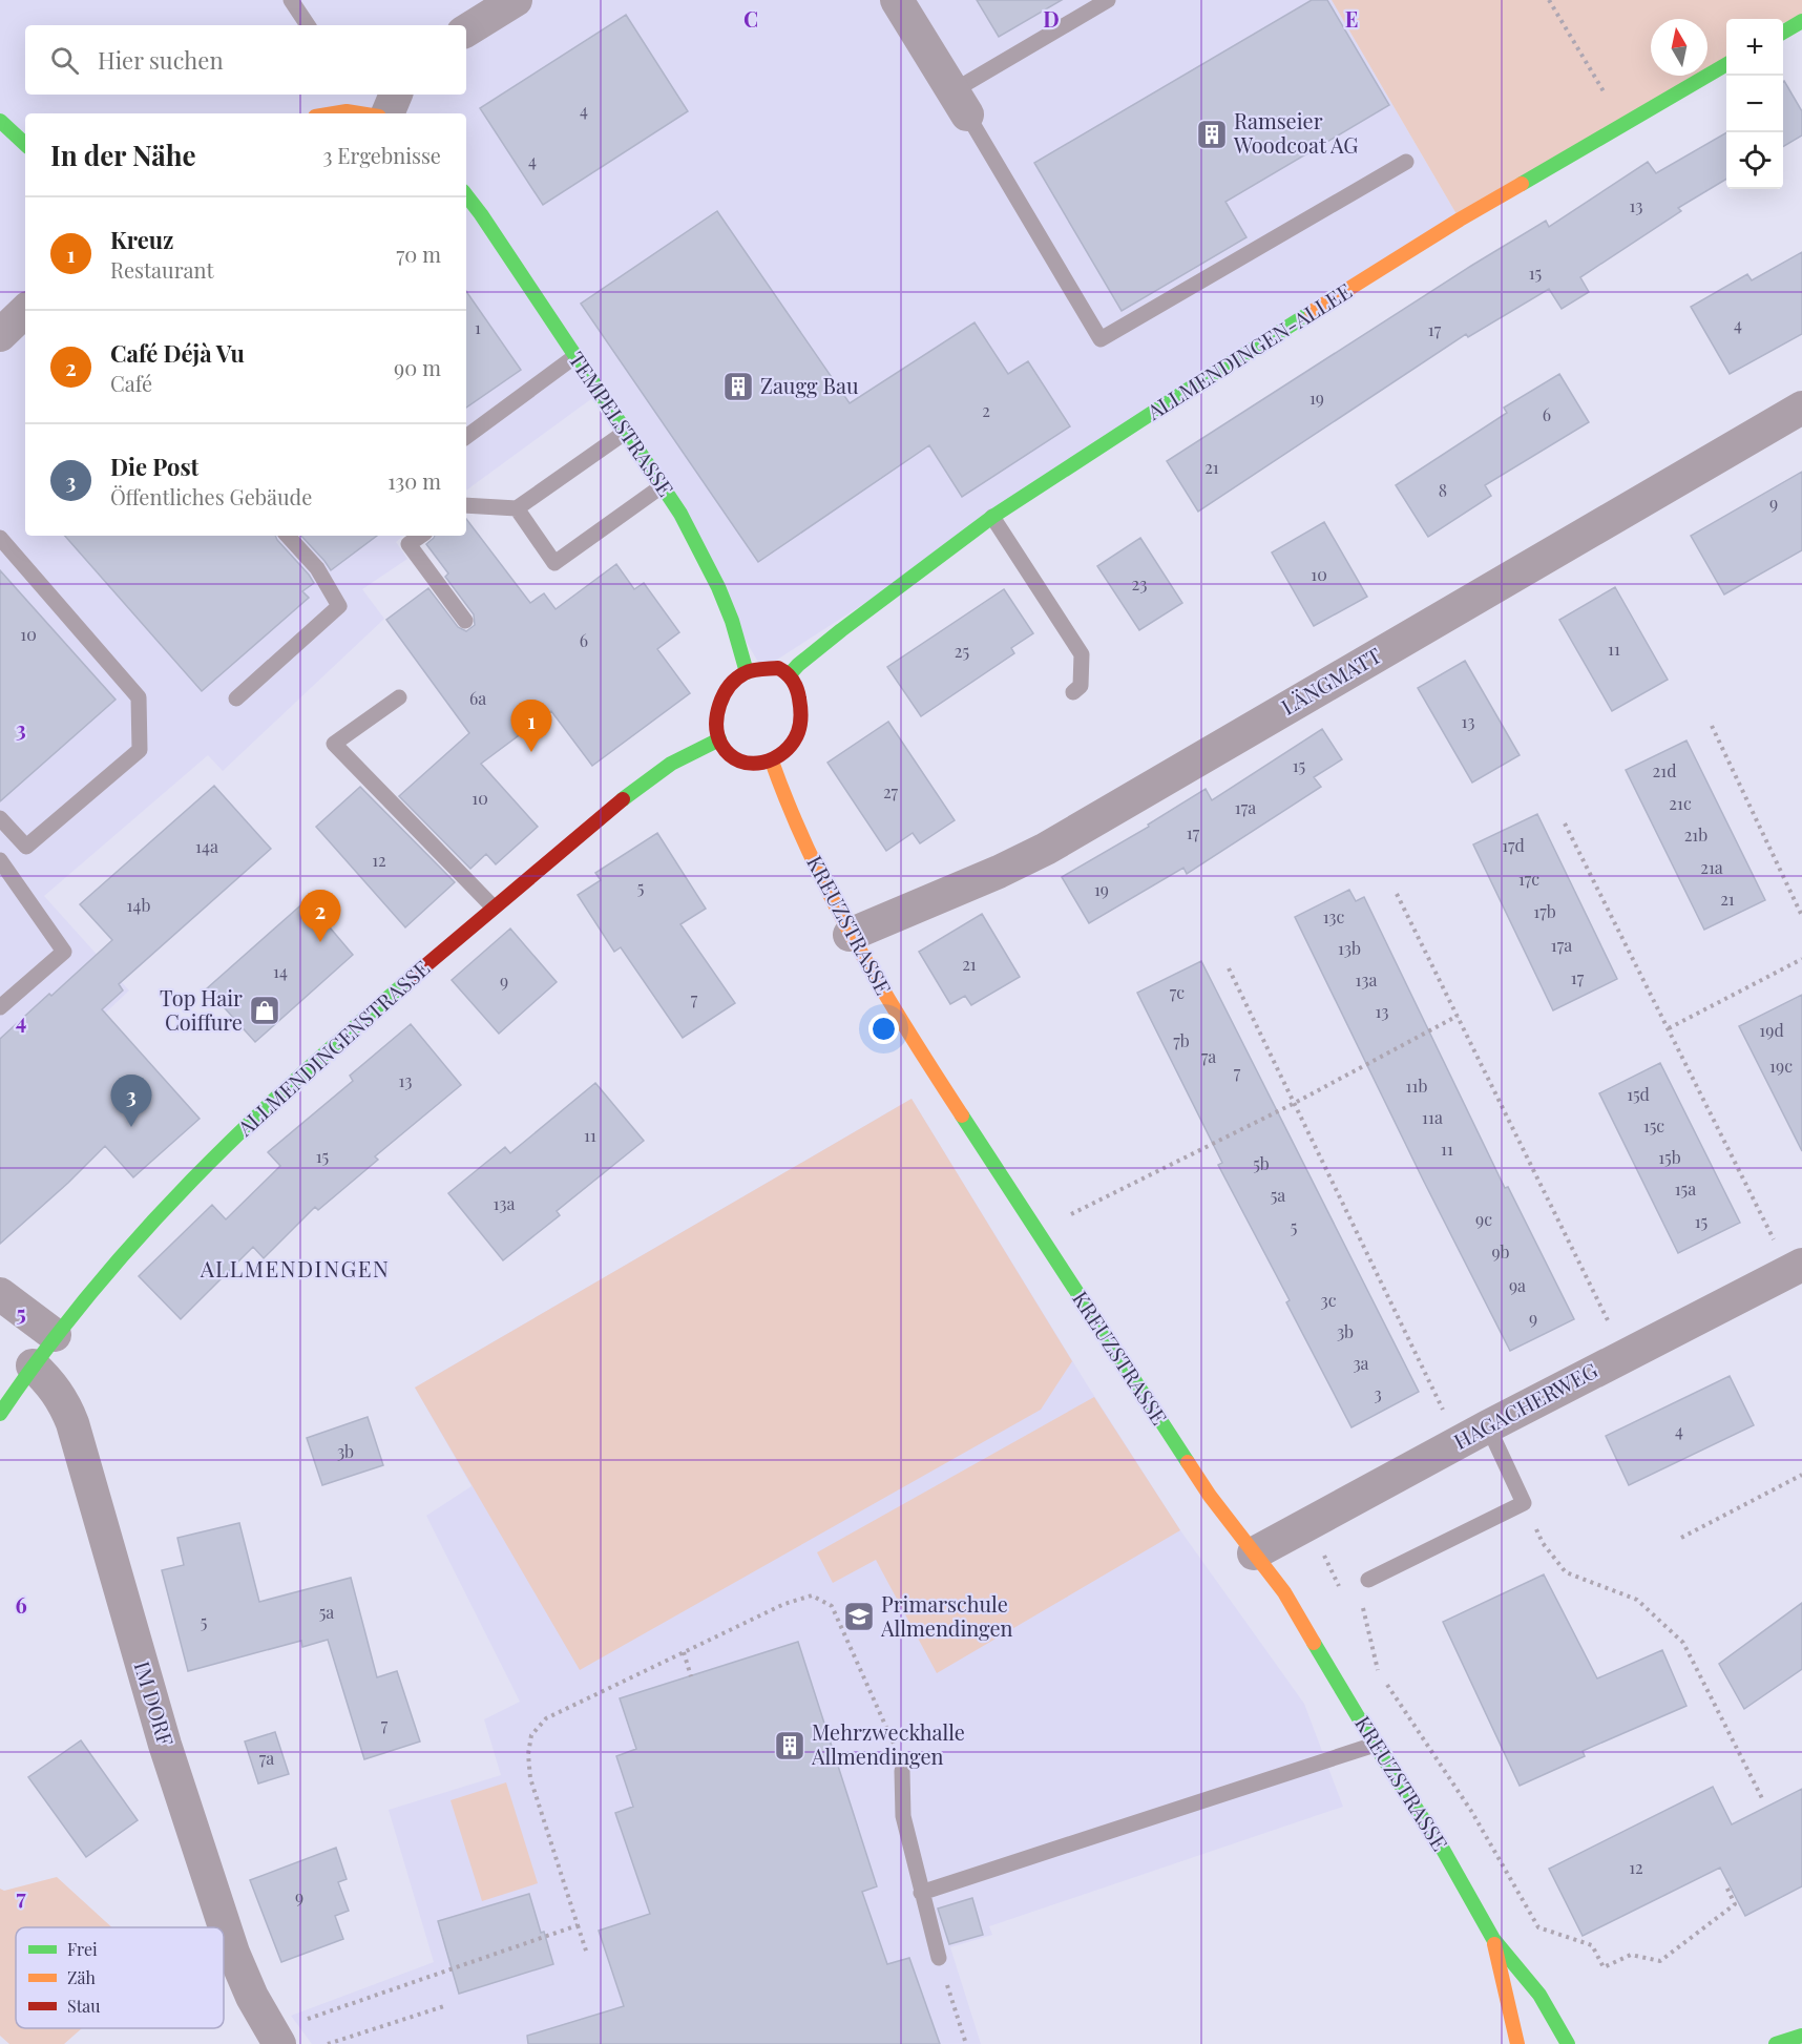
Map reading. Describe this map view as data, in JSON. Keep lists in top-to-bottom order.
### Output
{
  "streets": {
    "street": [
      "ALLMENDINGEN-ALLEE",
      "TEMPELSTRASSE",
      "LÄNGMATT",
      "KREUZSTRASSE",
      "ALLMENDINGENSTRASSE",
      "HAGACHERWEG",
      "IM DORF"
    ]
  },
  "crossings": [
    ["ALLMENDINGEN-ALLEE", "TEMPELSTRASSE"],
    ["ALLMENDINGEN-ALLEE", "KREUZSTRASSE"],
    ["ALLMENDINGEN-ALLEE", "ALLMENDINGENSTRASSE"],
    ["TEMPELSTRASSE", "KREUZSTRASSE"],
    ["TEMPELSTRASSE", "ALLMENDINGENSTRASSE"],
    ["LÄNGMATT", "KREUZSTRASSE"],
    ["KREUZSTRASSE", "ALLMENDINGENSTRASSE"],
    ["KREUZSTRASSE", "HAGACHERWEG"],
    ["ALLMENDINGENSTRASSE", "IM DORF"]
  ],
  "districts": ["ALLMENDINGEN"],
  "places": {
    "building": ["Ramseier Woodcoat AG", "Zaugg Bau", "Mehrzweckhalle Allmendingen"],
    "shop": ["Top Hair Coiffure"],
    "school or university": ["Primarschule Allmendingen"]
  },
  "house_numbers": [
    "4",
    "4",
    "13",
    "15",
    "4",
    "1",
    "17",
    "19",
    "2",
    "6",
    "21",
    "8",
    "9",
    "10",
    "23",
    "10",
    "6",
    "11",
    "25",
    "6a",
    "13",
    "15",
    "21d",
    "27",
    "10",
    "21c",
    "17a",
    "17",
    "21b",
    "17d",
    "14a",
    "12",
    "21a",
    "17c",
    "5",
    "19",
    "21",
    "14b",
    "17b",
    "13c",
    "17a",
    "13b",
    "21",
    "14",
    "17",
    "13a",
    "9",
    "7c",
    "7",
    "13",
    "19d",
    "7b",
    "7a",
    "19c",
    "7",
    "13",
    "11b",
    "15d",
    "11a",
    "15c",
    "11",
    "11",
    "15",
    "15b",
    "5b",
    "15a",
    "5a",
    "13a",
    "9c",
    "15",
    "5",
    "9b",
    "9a",
    "3c",
    "9",
    "3b",
    "3a",
    "3",
    "4",
    "3b",
    "5a",
    "5",
    "7",
    "7a",
    "12",
    "9"
  ],
  "legend": ["Frei", "Zäh", "Stau"],
  "north": "top",
  "page": {
    "map_buttons": ["+", "−"],
    "search": "Hier suchen",
    "heading": ["In der Nähe", "3 Ergebnisse"],
    "list": [
      {
        "mark": "1",
        "name": "Kreuz",
        "note": "Restaurant",
        "value": "70 m"
      },
      {
        "mark": "2",
        "name": "Café Déjà Vu",
        "note": "Café",
        "value": "90 m"
      },
      {
        "mark": "3",
        "name": "Die Post",
        "note": "Öffentliches Gebäude",
        "value": "130 m"
      }
    ],
    "pins": ["1", "2", "3"]
  },
  "grid": {
    "columns": ["C", "D", "E"],
    "rows": [
      "3",
      "4",
      "5",
      "6",
      "7"
    ]
  }
}
